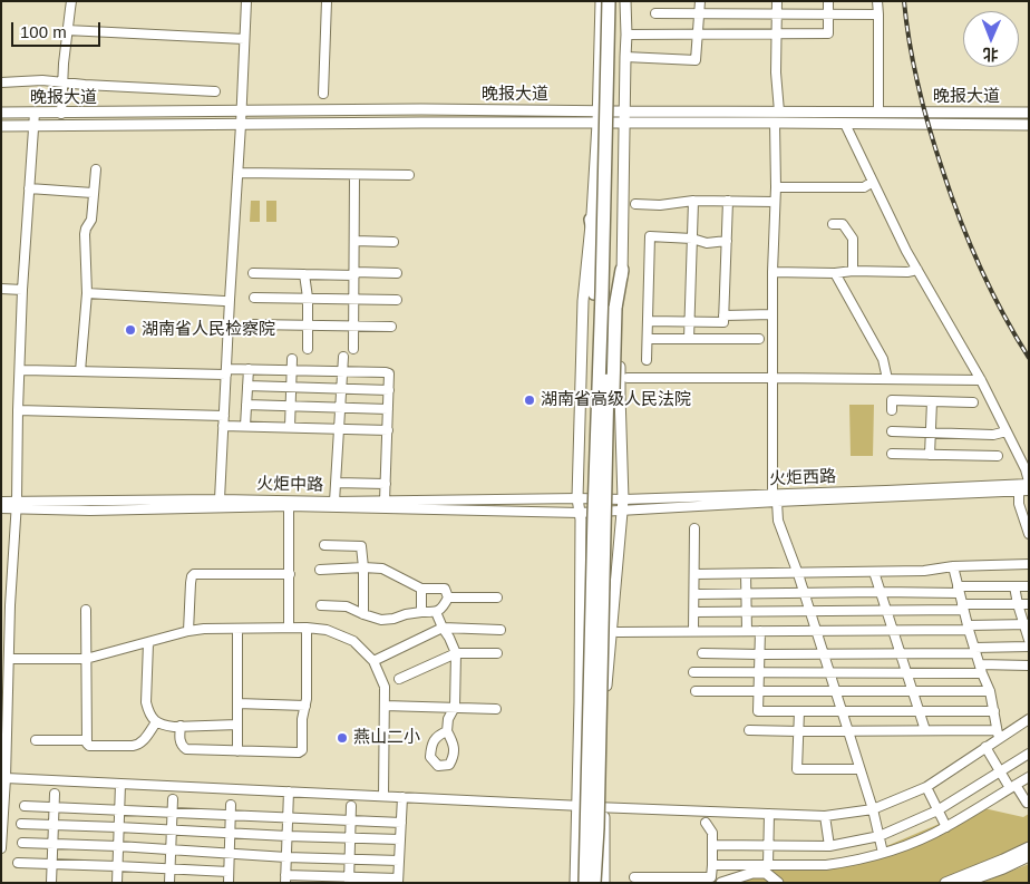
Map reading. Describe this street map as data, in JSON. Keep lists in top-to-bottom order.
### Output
{
  "streets": {
    "main road": ["晚报大道"],
    "street": ["火炬西路", "火炬中路"]
  },
  "crossings": [
    ["火炬西路", "火炬中路"]
  ],
  "places": ["湖南省人民检察院", "湖南省高级人民法院", "燕山二小"],
  "scale_bar": "100 m",
  "north": "bottom"
}
